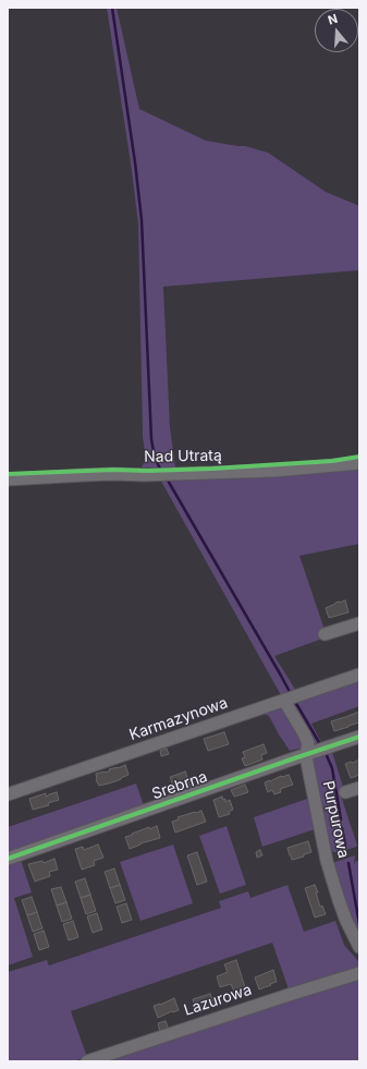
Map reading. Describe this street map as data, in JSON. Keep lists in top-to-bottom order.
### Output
{
  "streets": {
    "street": [
      "Nad Utratą",
      "Karmazynowa",
      "Srebrna",
      "Purpurowa",
      "Lazurowa"
    ]
  },
  "crossings": [
    ["Karmazynowa", "Purpurowa"],
    ["Srebrna", "Purpurowa"]
  ],
  "north": "top"
}
